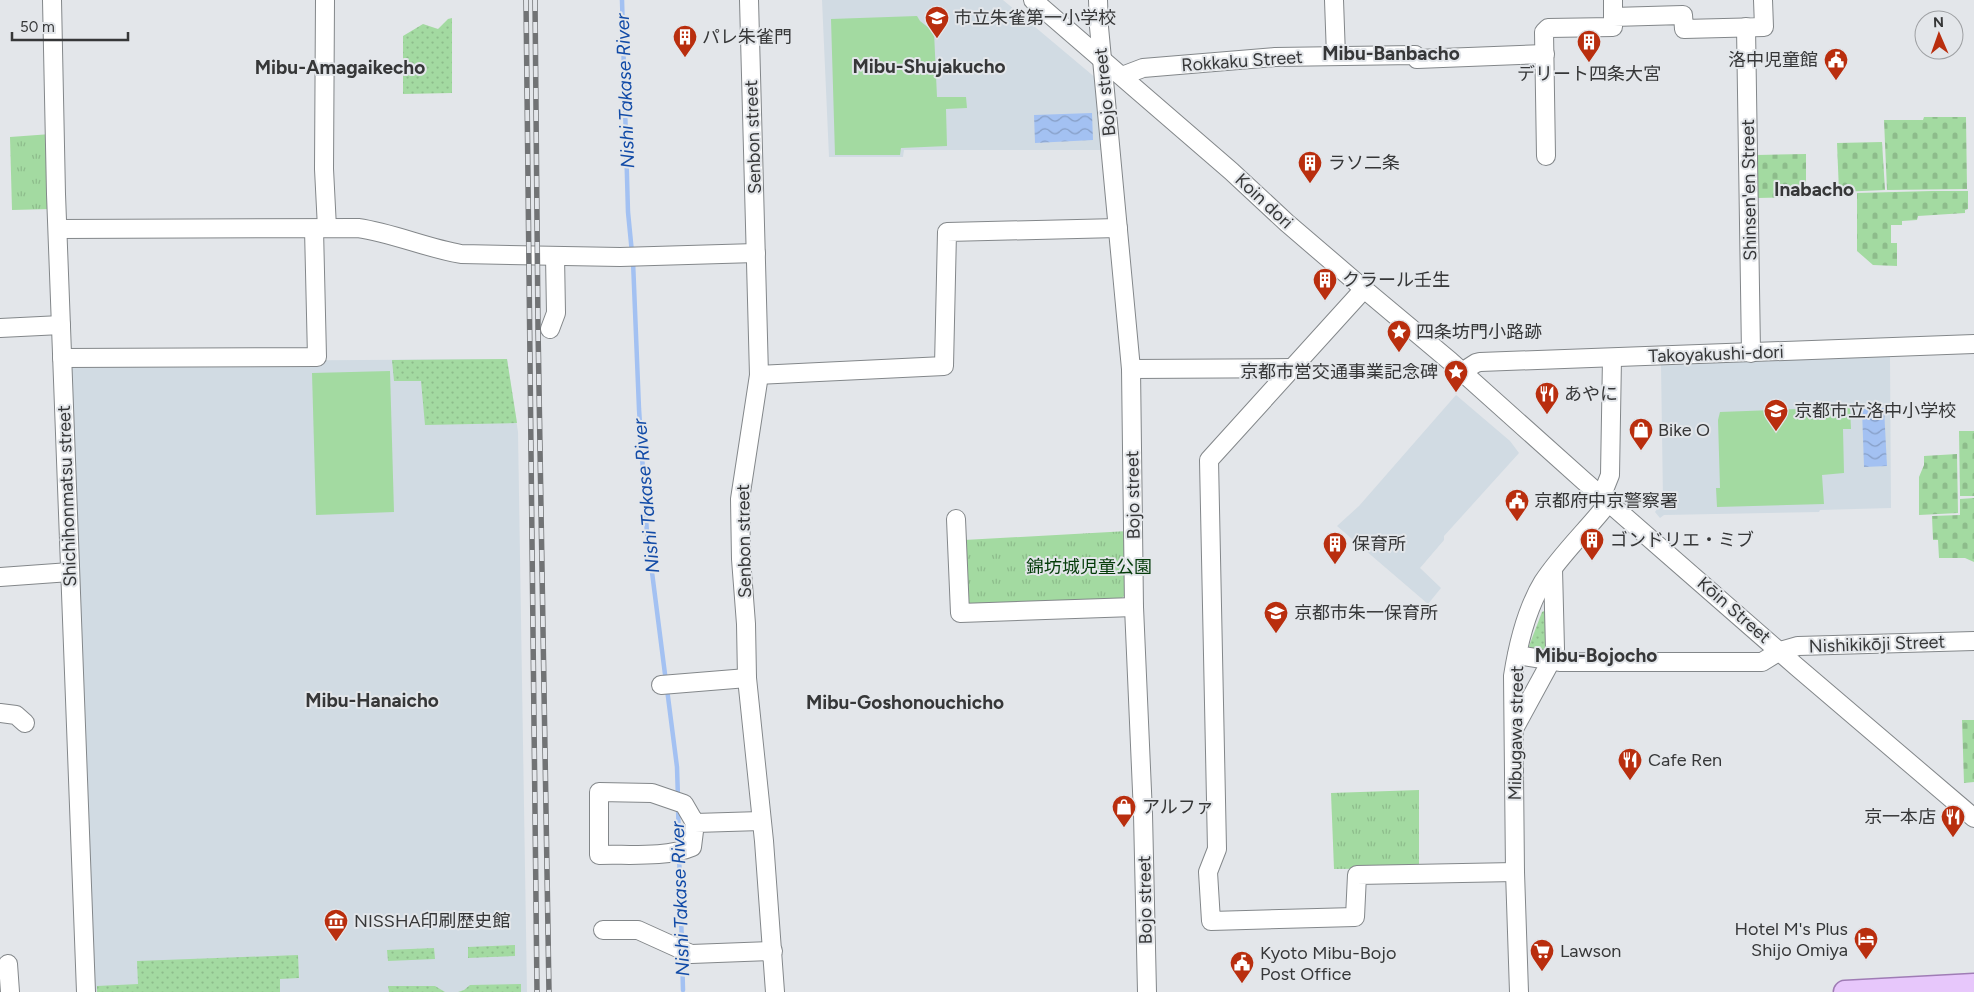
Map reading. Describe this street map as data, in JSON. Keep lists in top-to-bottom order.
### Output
{
  "streets": {
    "street": [
      "Rokkaku Street",
      "Bojo street",
      "Senbon street",
      "Shinsen'en Street",
      "Koin dori",
      "Takoyakushi-dori",
      "Shichihonmatsu street",
      "Kōin Street",
      "Nishikikōji Street",
      "Mibugawa street"
    ]
  },
  "crossings": [
    ["Rokkaku Street", "Koin dori"],
    ["Bojo street", "Koin dori"],
    ["Shinsen'en Street", "Takoyakushi-dori"],
    ["Koin dori", "Takoyakushi-dori"],
    ["Koin dori", "Kōin Street"],
    ["Takoyakushi-dori", "Kōin Street"],
    ["Kōin Street", "Nishikikōji Street"],
    ["Kōin Street", "Mibugawa street"],
    ["Nishikikōji Street", "Mibugawa street"]
  ],
  "districts": [
    "Mibu-Banbacho",
    "Mibu-Shujakucho",
    "Mibu-Amagaikecho",
    "Inabacho",
    "Mibu-Bojocho",
    "Mibu-Hanaicho",
    "Mibu-Goshonouchicho"
  ],
  "water": ["Nishi Takase River"],
  "parks": ["錦坊城児童公園"],
  "places": {
    "school or university": ["市立朱雀第一小学校", "京都市立洛中小学校", "京都市朱一保育所"],
    "building": [
      "パレ朱雀門",
      "デリート四条大宮",
      "ラソ二条",
      "クラール壬生",
      "ゴンドリエ・ミブ",
      "保育所"
    ],
    "public building": ["洛中児童館", "京都府中京警察署", "Kyoto Mibu-Bojo Post Office"],
    "place": ["四条坊門小路跡", "京都市営交通事業記念碑"],
    "restaurant": ["あやに", "Cafe Ren", "京一本店"],
    "shop": ["Bike O", "アルファ"],
    "museum": ["NISSHA印刷歴史館"],
    "hotel": ["Hotel M's Plus Shijo Omiya"],
    "supermarket": ["Lawson"]
  },
  "scale_bar": "50 m",
  "north": "top"
}
